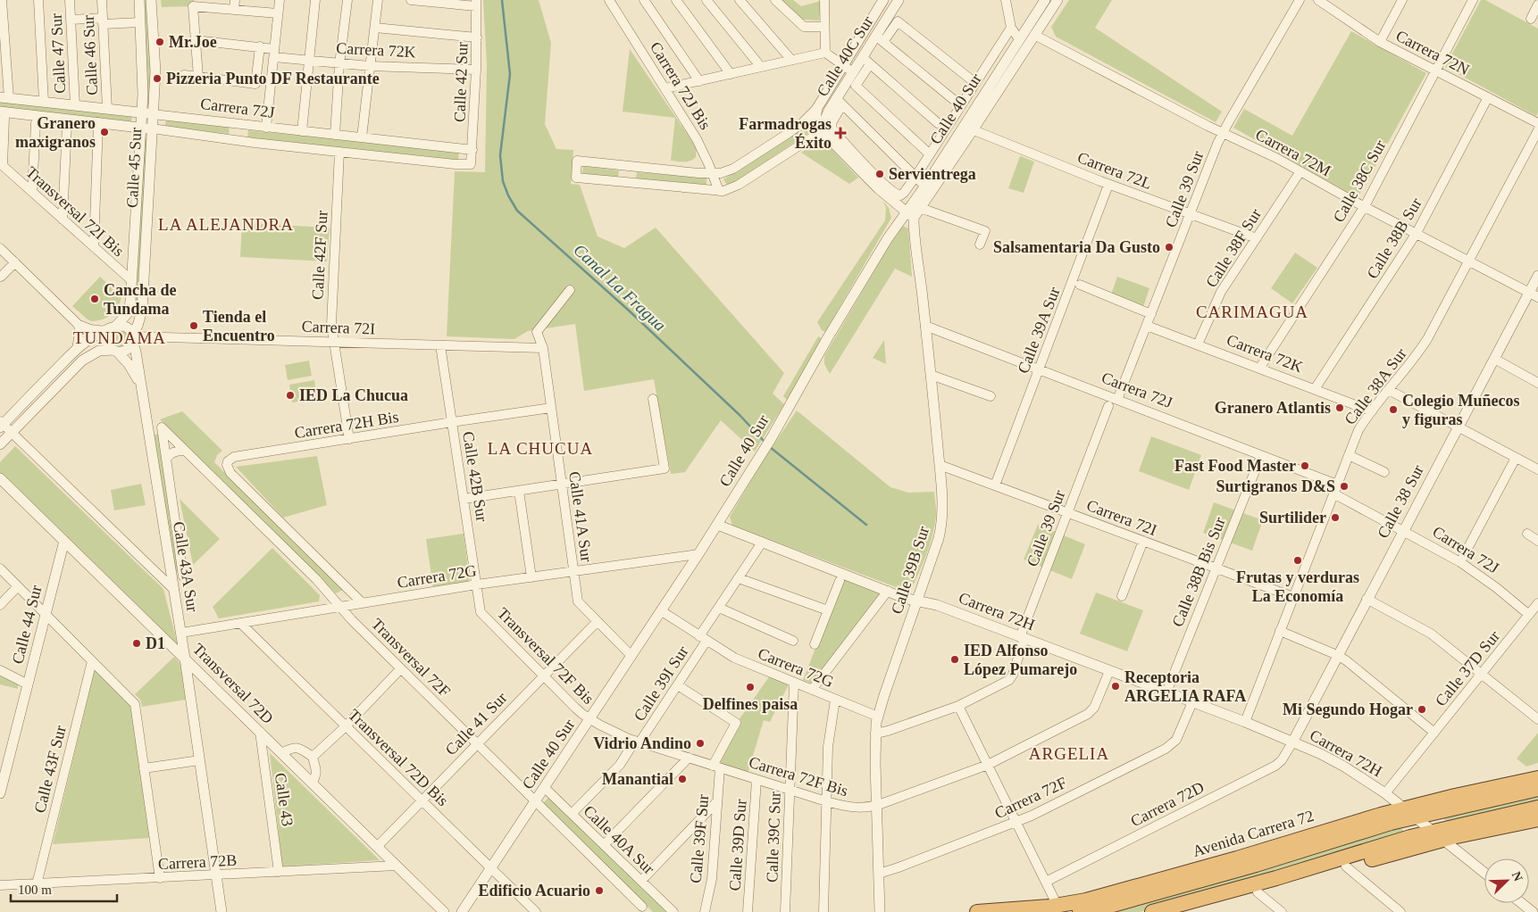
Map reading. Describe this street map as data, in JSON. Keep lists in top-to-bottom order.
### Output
{
  "streets": {
    "highway": ["Avenida Carrera 72"],
    "street": [
      "Carrera 72K",
      "Carrera 72N",
      "Calle 47 Sur",
      "Calle 46 Sur",
      "Calle 40C Sur",
      "Calle 42 Sur",
      "Carrera 72J Bis",
      "Carrera 72J",
      "Calle 40 Sur",
      "Carrera 72M",
      "Calle 45 Sur",
      "Carrera 72L",
      "Calle 38C Sur",
      "Calle 39 Sur",
      "Transversal 72I Bis",
      "Calle 38B Sur",
      "Calle 38F Sur",
      "Calle 42F Sur",
      "Carrera 72I",
      "Calle 39A Sur",
      "Calle 38A Sur",
      "Carrera 72H Bis",
      "Calle 42B Sur",
      "Calle 38 Sur",
      "Calle 41A Sur",
      "Calle 43A Sur",
      "Calle 39B Sur",
      "Calle 38B Bis Sur",
      "Carrera 72G",
      "Carrera 72H",
      "Calle 44 Sur",
      "Transversal 72F Bis",
      "Transversal 72F",
      "Calle 37D Sur",
      "Transversal 72D",
      "Calle 39I Sur",
      "Calle 41 Sur",
      "Transversal 72D Bis",
      "Calle 43F Sur",
      "Carrera 72F Bis",
      "Carrera 72F",
      "Calle 43",
      "Carrera 72D",
      "Calle 39C Sur",
      "Calle 39F Sur",
      "Calle 40A Sur",
      "Calle 39D Sur",
      "Carrera 72B"
    ]
  },
  "crossings": [
    ["Carrera 72K", "Calle 42 Sur"],
    ["Carrera 72K", "Calle 38C Sur"],
    ["Carrera 72K", "Calle 39 Sur"],
    ["Carrera 72K", "Calle 38B Sur"],
    ["Carrera 72K", "Calle 38F Sur"],
    ["Carrera 72K", "Calle 38A Sur"],
    ["Carrera 72N", "Calle 38C Sur"],
    ["Carrera 72N", "Calle 38B Sur"],
    ["Calle 47 Sur", "Carrera 72J"],
    ["Calle 46 Sur", "Carrera 72J"],
    ["Calle 40C Sur", "Calle 40 Sur"],
    ["Calle 42 Sur", "Carrera 72J"],
    ["Carrera 72J", "Calle 45 Sur"],
    ["Carrera 72J", "Calle 39 Sur"],
    ["Carrera 72J", "Calle 42F Sur"],
    ["Carrera 72J", "Calle 39A Sur"],
    ["Carrera 72J", "Calle 38A Sur"],
    ["Carrera 72J", "Calle 38 Sur"],
    ["Carrera 72J", "Calle 39B Sur"],
    ["Carrera 72J", "Calle 37D Sur"],
    ["Calle 40 Sur", "Carrera 72M"],
    ["Calle 40 Sur", "Carrera 72L"],
    ["Calle 40 Sur", "Calle 39B Sur"],
    ["Calle 40 Sur", "Carrera 72G"],
    ["Calle 40 Sur", "Carrera 72H"],
    ["Calle 40 Sur", "Transversal 72F Bis"],
    ["Calle 40 Sur", "Transversal 72F"],
    ["Calle 40 Sur", "Transversal 72D Bis"],
    ["Calle 40 Sur", "Carrera 72F Bis"],
    ["Calle 40 Sur", "Calle 40A Sur"],
    ["Carrera 72M", "Calle 38C Sur"],
    ["Carrera 72M", "Calle 39 Sur"],
    ["Carrera 72M", "Calle 38B Sur"],
    ["Carrera 72M", "Calle 38F Sur"],
    ["Carrera 72M", "Calle 38A Sur"],
    ["Carrera 72M", "Calle 38 Sur"],
    ["Calle 45 Sur", "Transversal 72I Bis"],
    ["Calle 45 Sur", "Carrera 72I"],
    ["Calle 45 Sur", "Calle 43A Sur"],
    ["Carrera 72L", "Calle 39 Sur"],
    ["Carrera 72L", "Calle 38F Sur"],
    ["Carrera 72L", "Calle 39A Sur"],
    ["Calle 39 Sur", "Carrera 72I"],
    ["Calle 39 Sur", "Carrera 72H"],
    ["Calle 42F Sur", "Carrera 72I"],
    ["Calle 42F Sur", "Carrera 72H Bis"],
    ["Carrera 72I", "Calle 39A Sur"],
    ["Carrera 72I", "Calle 38A Sur"],
    ["Carrera 72I", "Calle 42B Sur"],
    ["Carrera 72I", "Calle 41A Sur"],
    ["Carrera 72I", "Calle 43A Sur"],
    ["Carrera 72I", "Calle 39B Sur"],
    ["Carrera 72I", "Calle 38B Bis Sur"],
    ["Calle 38A Sur", "Carrera 72H"],
    ["Carrera 72H Bis", "Calle 42B Sur"],
    ["Carrera 72H Bis", "Calle 41A Sur"],
    ["Carrera 72H Bis", "Transversal 72F"],
    ["Calle 42B Sur", "Carrera 72G"],
    ["Calle 42B Sur", "Transversal 72F Bis"],
    ["Calle 38 Sur", "Carrera 72H"],
    ["Calle 38 Sur", "Carrera 72D"],
    ["Calle 41A Sur", "Carrera 72G"],
    ["Calle 41A Sur", "Calle 41 Sur"],
    ["Calle 43A Sur", "Carrera 72G"],
    ["Calle 43A Sur", "Transversal 72F"],
    ["Calle 43A Sur", "Transversal 72D"],
    ["Calle 43A Sur", "Carrera 72B"],
    ["Calle 39B Sur", "Carrera 72G"],
    ["Calle 39B Sur", "Carrera 72H"],
    ["Calle 39B Sur", "Carrera 72F Bis"],
    ["Calle 39B Sur", "Carrera 72F"],
    ["Calle 38B Bis Sur", "Carrera 72H"],
    ["Carrera 72G", "Transversal 72F"],
    ["Carrera 72G", "Calle 39I Sur"],
    ["Carrera 72G", "Transversal 72D Bis"],
    ["Carrera 72G", "Calle 39C Sur"],
    ["Carrera 72H", "Calle 37D Sur"],
    ["Carrera 72H", "Calle 39I Sur"],
    ["Carrera 72H", "Carrera 72F Bis"],
    ["Carrera 72H", "Carrera 72F"],
    ["Carrera 72H", "Carrera 72D"],
    ["Carrera 72H", "Avenida Carrera 72"],
    ["Calle 44 Sur", "Transversal 72D"],
    ["Transversal 72F Bis", "Calle 41 Sur"],
    ["Transversal 72F Bis", "Carrera 72F Bis"],
    ["Transversal 72F", "Calle 41 Sur"],
    ["Transversal 72D", "Calle 41 Sur"],
    ["Transversal 72D", "Calle 43"],
    ["Transversal 72D", "Carrera 72B"],
    ["Calle 39I Sur", "Carrera 72F Bis"],
    ["Calle 39I Sur", "Calle 39F Sur"],
    ["Calle 39I Sur", "Calle 40A Sur"],
    ["Calle 41 Sur", "Transversal 72D Bis"],
    ["Calle 43F Sur", "Carrera 72B"],
    ["Carrera 72F Bis", "Calle 39C Sur"],
    ["Carrera 72F Bis", "Calle 39F Sur"],
    ["Carrera 72F Bis", "Calle 39D Sur"],
    ["Calle 43", "Carrera 72B"]
  ],
  "districts": [
    "LA ALEJANDRA",
    "CARIMAGUA",
    "TUNDAMA",
    "LA CHUCUA",
    "ARGELIA"
  ],
  "water": ["Canal La Fragua"],
  "places": {
    "other": [
      "Mr.Joe",
      "Pizzeria Punto DF Restaurante",
      "Granero maxigranos",
      "Servientrega",
      "Salsamentaria Da Gusto",
      "Cancha de Tundama",
      "Tienda el Encuentro",
      "IED La Chucua",
      "Granero Atlantis",
      "Colegio Muñecos y figuras",
      "Fast Food Master",
      "Surtigranos D&S",
      "Surtilider",
      "Frutas y verduras La Economía",
      "D1",
      "IED Alfonso López Pumarejo",
      "Receptoria ARGELIA RAFA",
      "Delfines paisa",
      "Mi Segundo Hogar",
      "Vidrio Andino",
      "Manantial",
      "Edificio Acuario"
    ],
    "health": ["Farmadrogas Éxito"]
  },
  "scale_bar": "100 m",
  "north": "top right"
}
